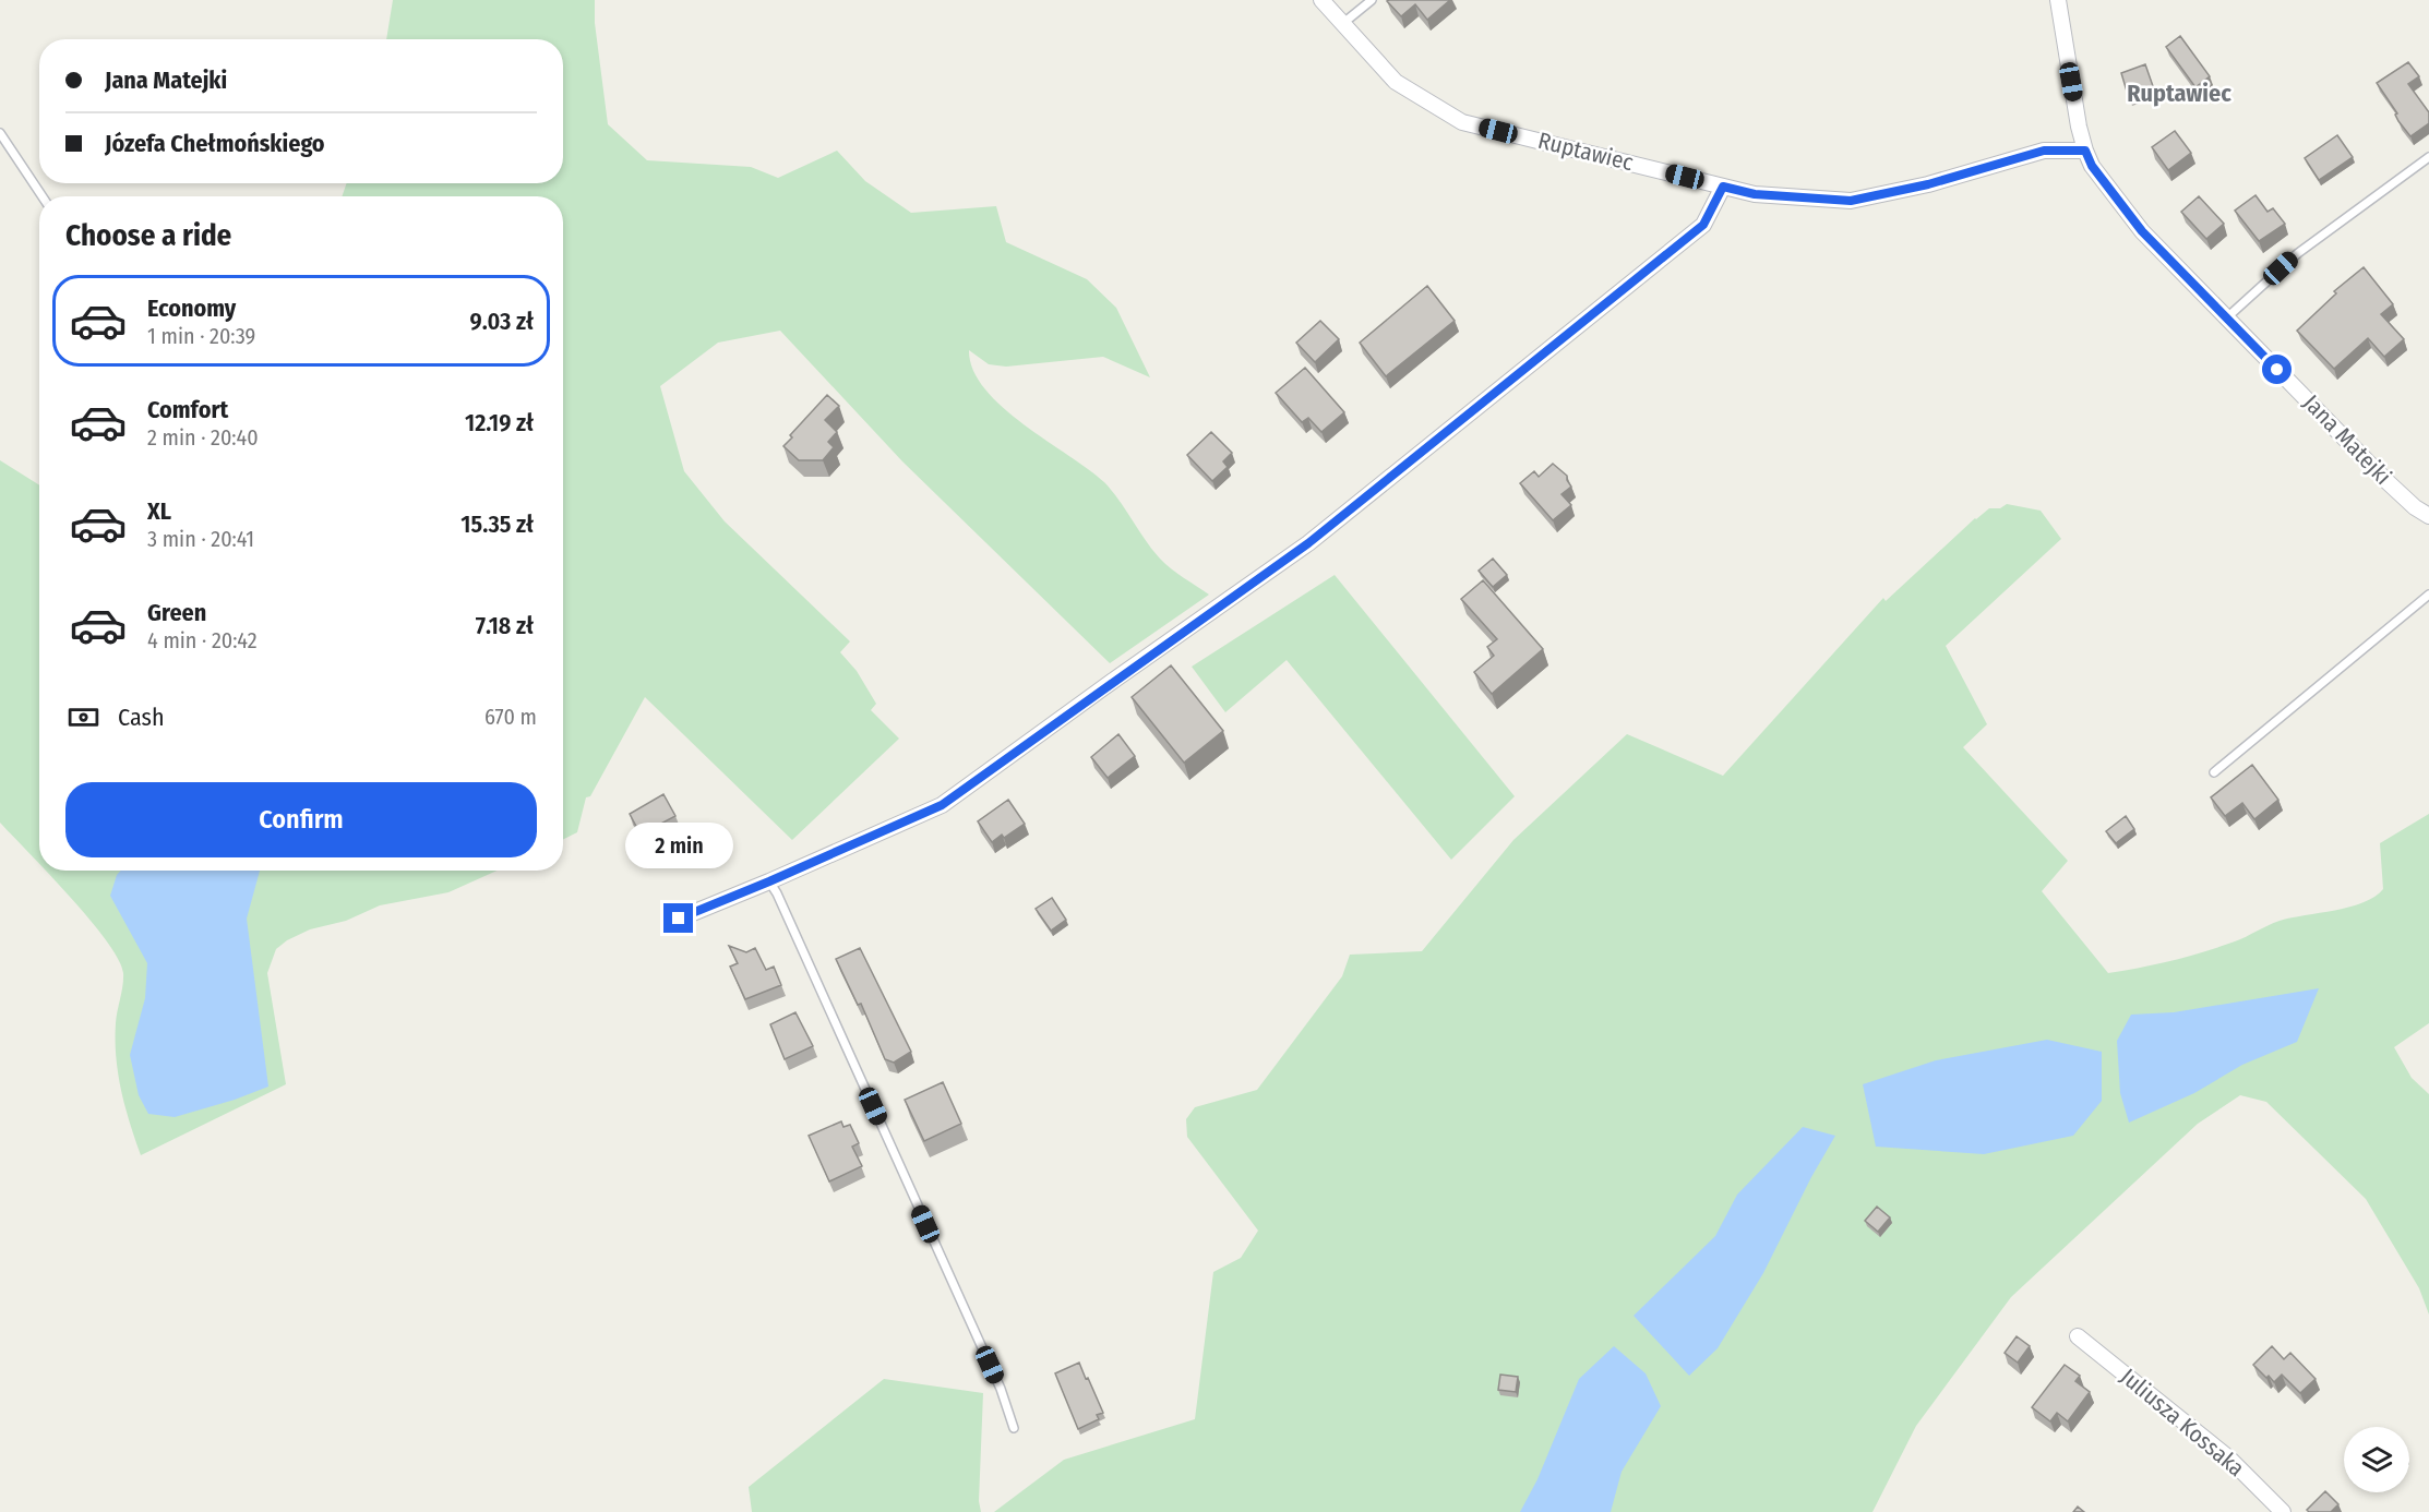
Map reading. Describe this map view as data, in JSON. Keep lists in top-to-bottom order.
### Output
{
  "streets": {
    "street": ["Ruptawiec", "Jana Matejki", "Juliusza Kossaka"]
  },
  "crossings": [
    ["Ruptawiec", "Jana Matejki"]
  ],
  "districts": ["Ruptawiec"],
  "page": {
    "banner": ["Jana Matejki", "Józefa Chełmońskiego"],
    "heading": "Choose a ride",
    "list": [
      {
        "name": "Economy",
        "note": "1 min · 20:39",
        "value": "9.03 zł"
      },
      {
        "name": "Comfort",
        "note": "2 min · 20:40",
        "value": "12.19 zł"
      },
      {
        "name": "XL",
        "note": "3 min · 20:41",
        "value": "15.35 zł"
      },
      {
        "name": "Green",
        "note": "4 min · 20:42",
        "value": "7.18 zł"
      }
    ],
    "pay": ["Cash", "670 m"],
    "buttons": "Confirm",
    "bubble": "2 min"
  }
}
